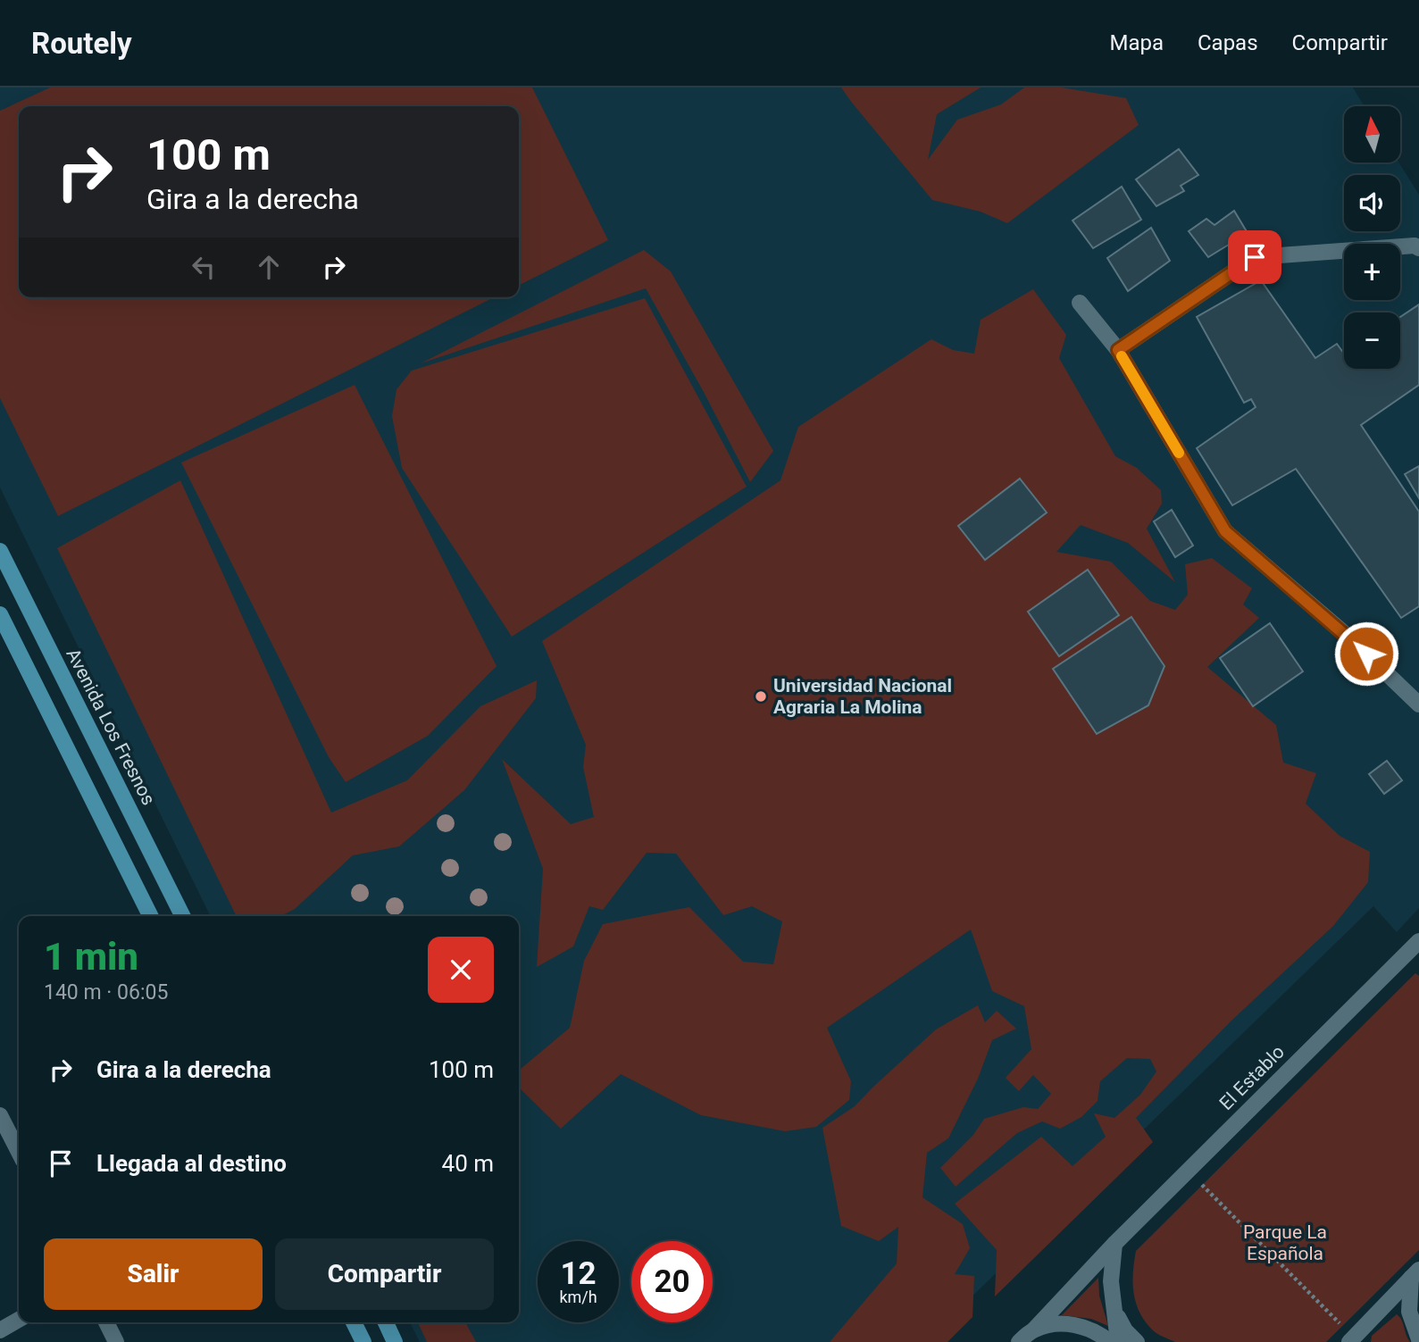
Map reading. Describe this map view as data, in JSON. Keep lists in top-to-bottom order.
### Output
{
  "streets": {
    "main road": ["Avenida Los Fresnos"],
    "street": ["El Establo"]
  },
  "parks": ["Parque La Española"],
  "places": ["Universidad Nacional Agraria La Molina"],
  "north": "top",
  "page": {
    "header": "Routely",
    "nav": ["Mapa", "Capas", "Compartir"],
    "map_buttons": ["+", "−"],
    "turn": ["100 m", "Gira a la derecha"],
    "heading": ["1 min", "140 m · 06:05"],
    "list": [
      {
        "name": "Gira a la derecha",
        "value": "100 m"
      },
      {
        "name": "Llegada al destino",
        "value": "40 m"
      }
    ],
    "buttons": ["Salir", "Compartir"],
    "speed": "12 km/h",
    "limit": "20"
  }
}
